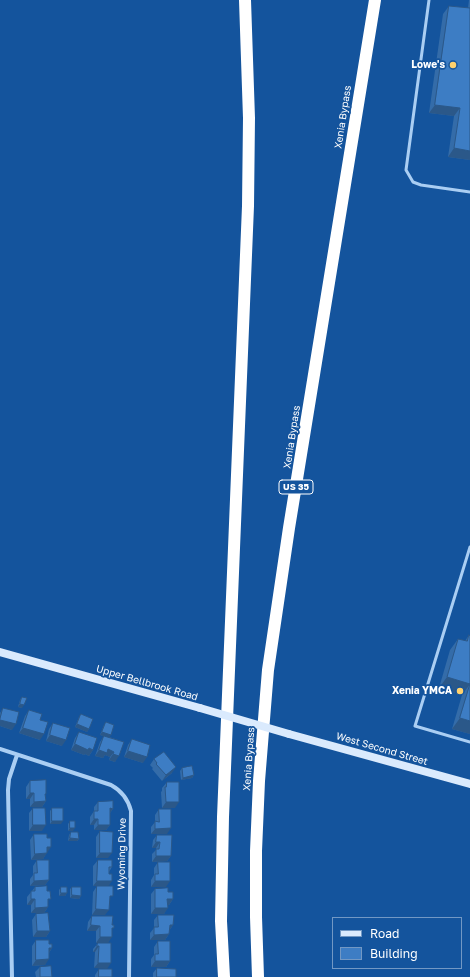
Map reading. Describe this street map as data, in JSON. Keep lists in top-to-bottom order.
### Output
{
  "streets": {
    "highway": ["Xenia Bypass", "US 35"],
    "main road": ["Upper Bellbrook Road", "West Second Street"],
    "street": ["Wyoming Drive"]
  },
  "crossings": [
    ["Upper Bellbrook Road", "West Second Street"]
  ],
  "places": ["Lowe's", "Xenia YMCA"],
  "legend": ["Road", "Building"]
}
